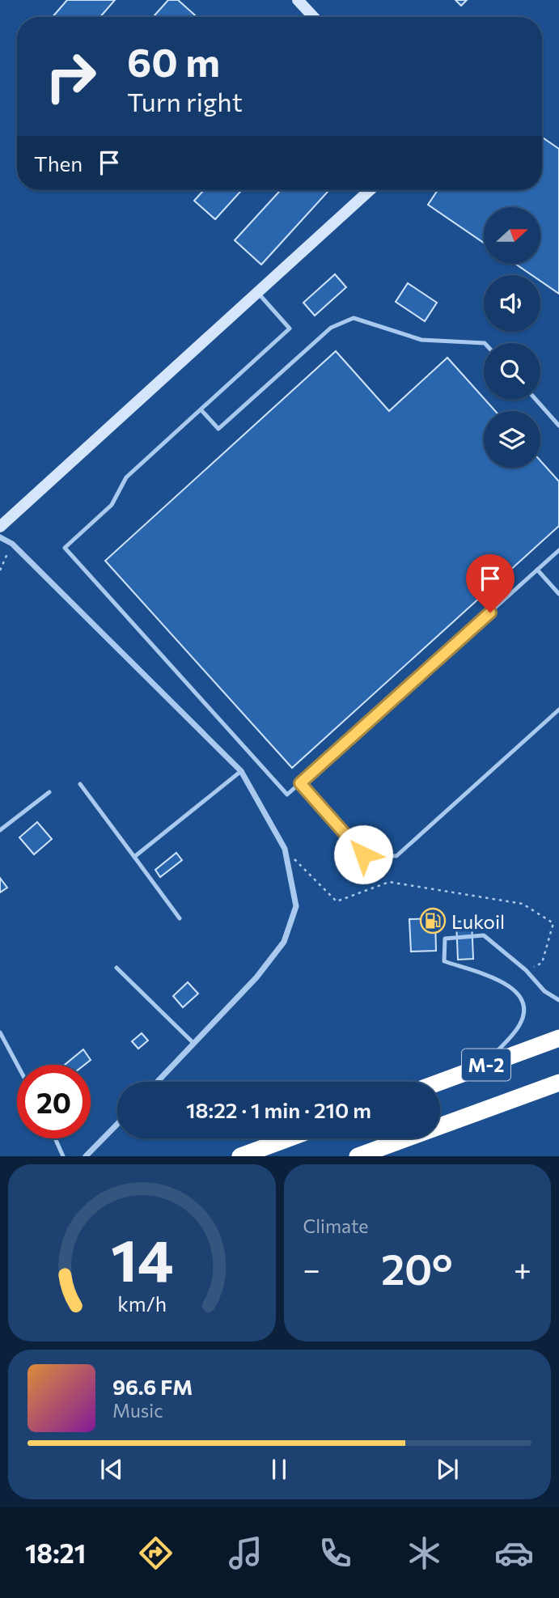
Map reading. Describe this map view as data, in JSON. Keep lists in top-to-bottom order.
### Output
{
  "streets": {
    "highway": ["М-2"]
  },
  "places": {
    "fuel station": ["Lukoil"]
  },
  "north": "right",
  "page": {
    "turn": ["60 m", "Turn right"],
    "then": "Then",
    "limit": "20",
    "trip": "18:22 · 1 min · 210 m",
    "tile": "Climate",
    "heat": ["−", "20°", "+"],
    "song": ["96.6 FM", "Music"],
    "tabs": "18:21",
    "gauge": ["14", "km/h"]
  }
}
